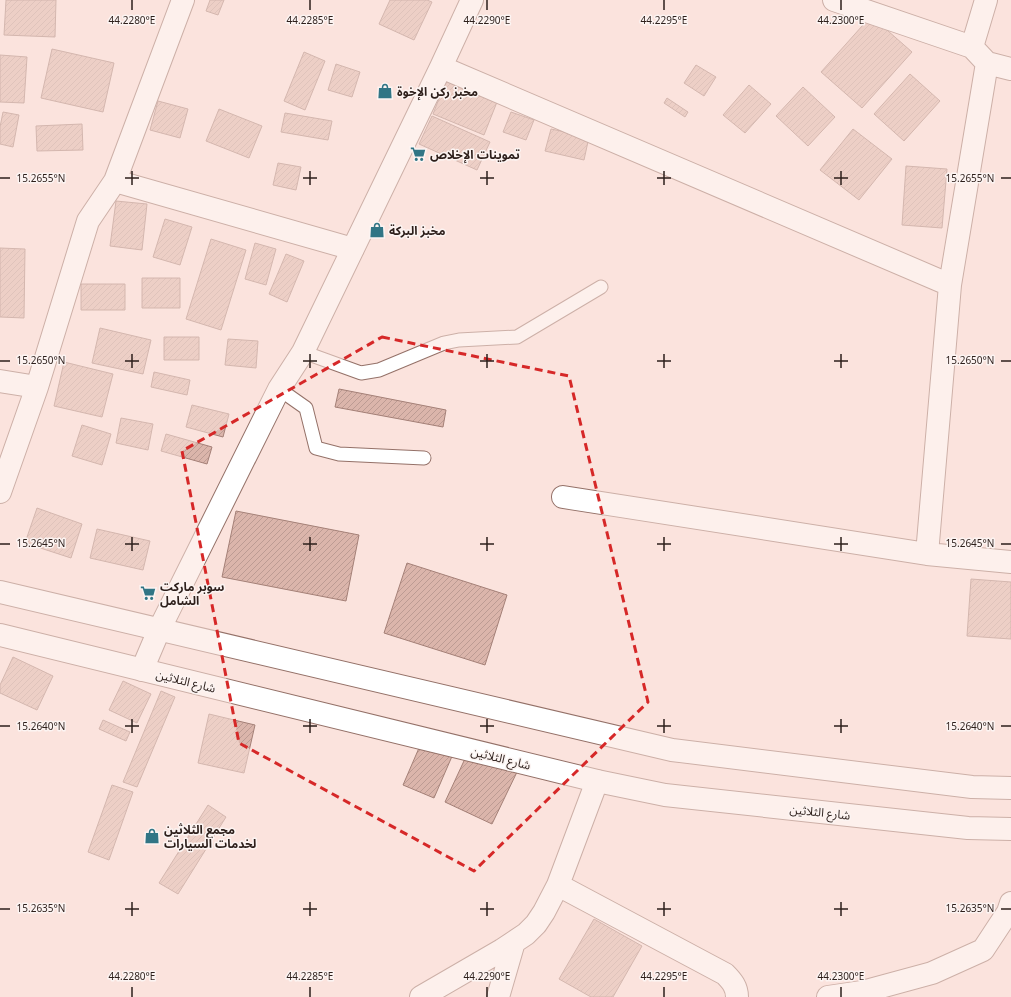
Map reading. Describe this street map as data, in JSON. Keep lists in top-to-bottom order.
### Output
{
  "streets": {
    "street": ["شارع الثلاثين"]
  },
  "places": {
    "shop": ["مخبز ركن الإخوة", "مخبز البركة", "مجمع الثلاثين لخدمات السيارات"],
    "supermarket": ["تموينات الإخلاص", "سوبر ماركت الشامل"]
  },
  "coordinates": [
    "44.2280°E",
    "44.2285°E",
    "44.2290°E",
    "44.2295°E",
    "44.2300°E",
    "15.2655°N",
    "15.2650°N",
    "15.2645°N",
    "15.2640°N",
    "15.2635°N"
  ]
}
